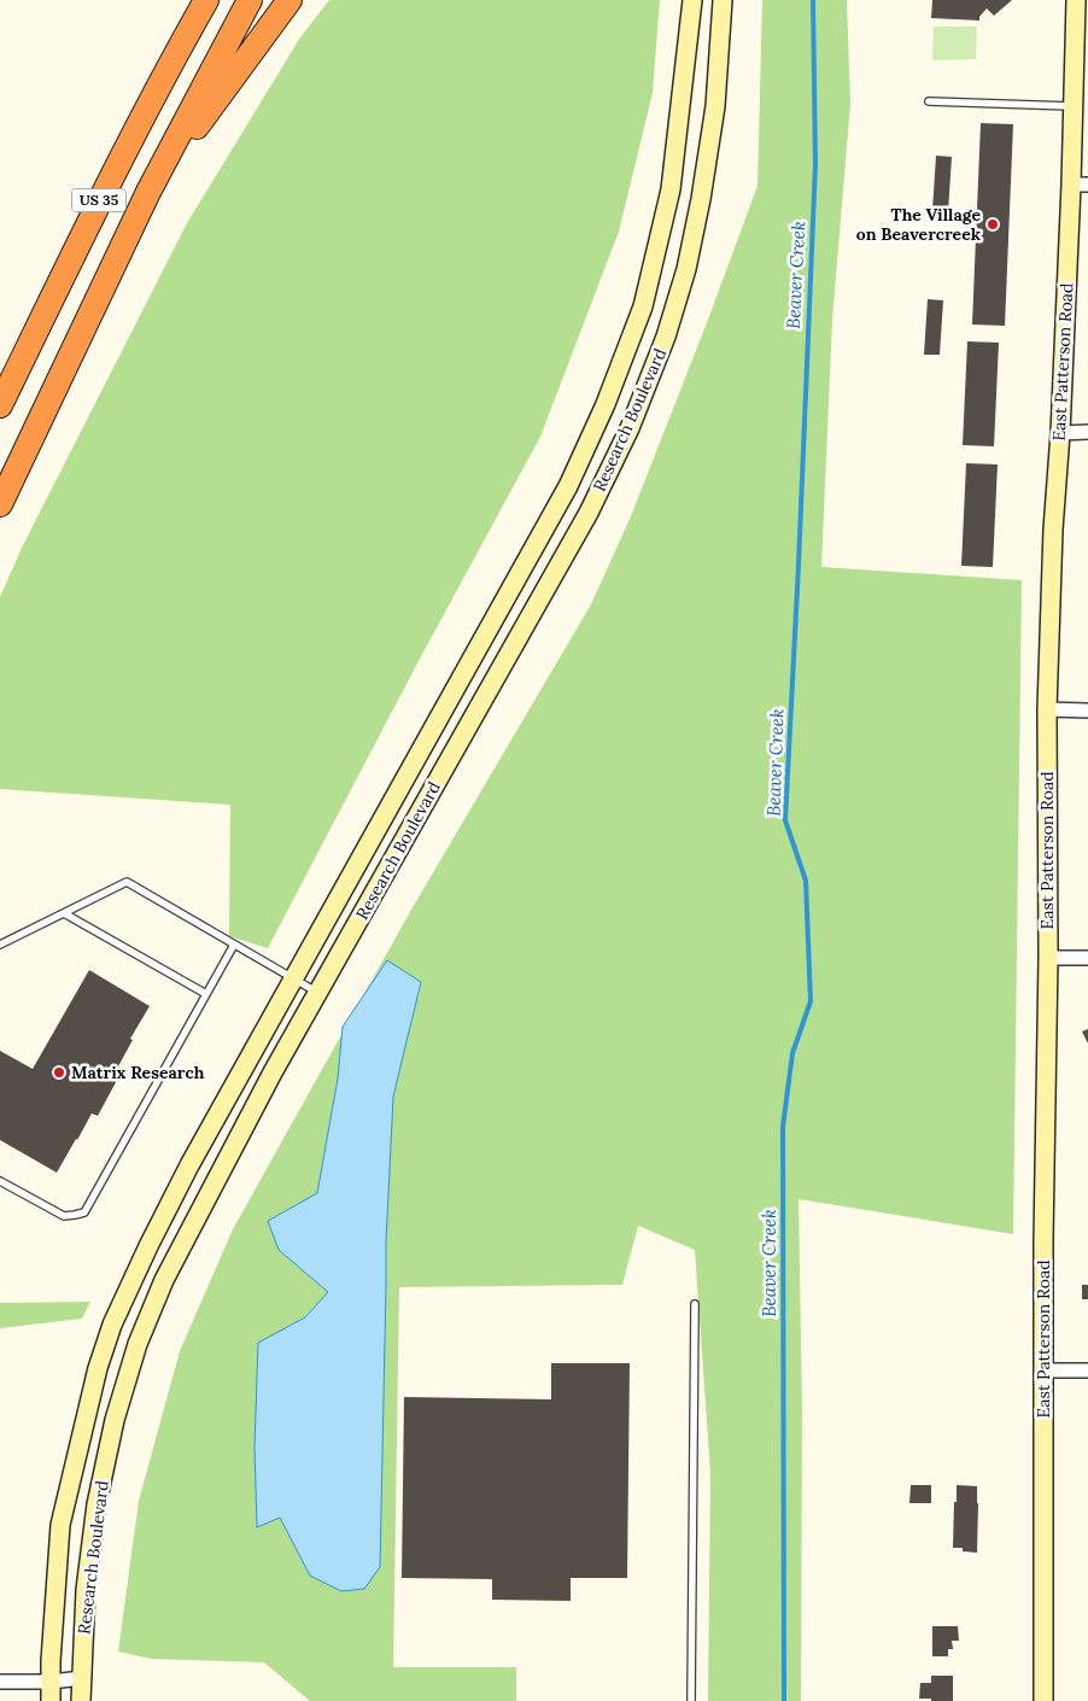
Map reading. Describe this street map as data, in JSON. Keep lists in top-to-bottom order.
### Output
{
  "streets": {
    "highway": ["US 35"],
    "main road": ["East Patterson Road", "Research Boulevard"]
  },
  "water": ["Beaver Creek"],
  "places": ["The Village on Beavercreek", "Matrix Research"]
}
